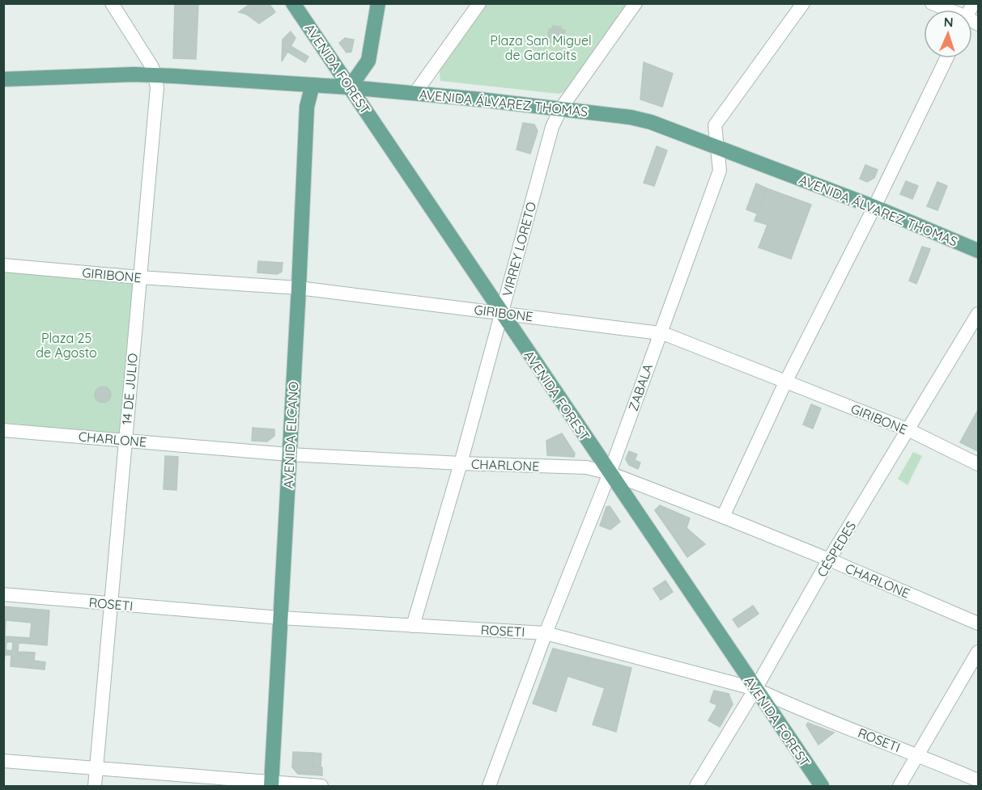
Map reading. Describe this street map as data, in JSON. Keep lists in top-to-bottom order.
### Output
{
  "streets": {
    "main road": ["AVENIDA FOREST", "AVENIDA ÁLVAREZ THOMAS", "AVENIDA ELCANO"],
    "street": [
      "VIRREY LORETO",
      "GIRIBONE",
      "ZABALA",
      "14 DE JULIO",
      "CHARLONE",
      "CÉSPEDES",
      "ROSETI"
    ]
  },
  "crossings": [
    ["AVENIDA FOREST", "AVENIDA ÁLVAREZ THOMAS"],
    ["AVENIDA FOREST", "VIRREY LORETO"],
    ["AVENIDA FOREST", "GIRIBONE"],
    ["AVENIDA FOREST", "ZABALA"],
    ["AVENIDA FOREST", "CHARLONE"],
    ["AVENIDA FOREST", "CÉSPEDES"],
    ["AVENIDA FOREST", "ROSETI"],
    ["AVENIDA ÁLVAREZ THOMAS", "VIRREY LORETO"],
    ["AVENIDA ÁLVAREZ THOMAS", "ZABALA"],
    ["AVENIDA ÁLVAREZ THOMAS", "14 DE JULIO"],
    ["AVENIDA ÁLVAREZ THOMAS", "AVENIDA ELCANO"],
    ["VIRREY LORETO", "GIRIBONE"],
    ["VIRREY LORETO", "CHARLONE"],
    ["VIRREY LORETO", "ROSETI"],
    ["GIRIBONE", "ZABALA"],
    ["GIRIBONE", "14 DE JULIO"],
    ["GIRIBONE", "AVENIDA ELCANO"],
    ["GIRIBONE", "CÉSPEDES"],
    ["ZABALA", "CHARLONE"],
    ["ZABALA", "ROSETI"],
    ["14 DE JULIO", "CHARLONE"],
    ["14 DE JULIO", "ROSETI"],
    ["AVENIDA ELCANO", "CHARLONE"],
    ["AVENIDA ELCANO", "ROSETI"],
    ["CHARLONE", "CÉSPEDES"],
    ["CÉSPEDES", "ROSETI"]
  ],
  "parks": ["Plaza San Miguel de Garicoits", "Plaza 25 de Agosto"],
  "north": "top"
}
